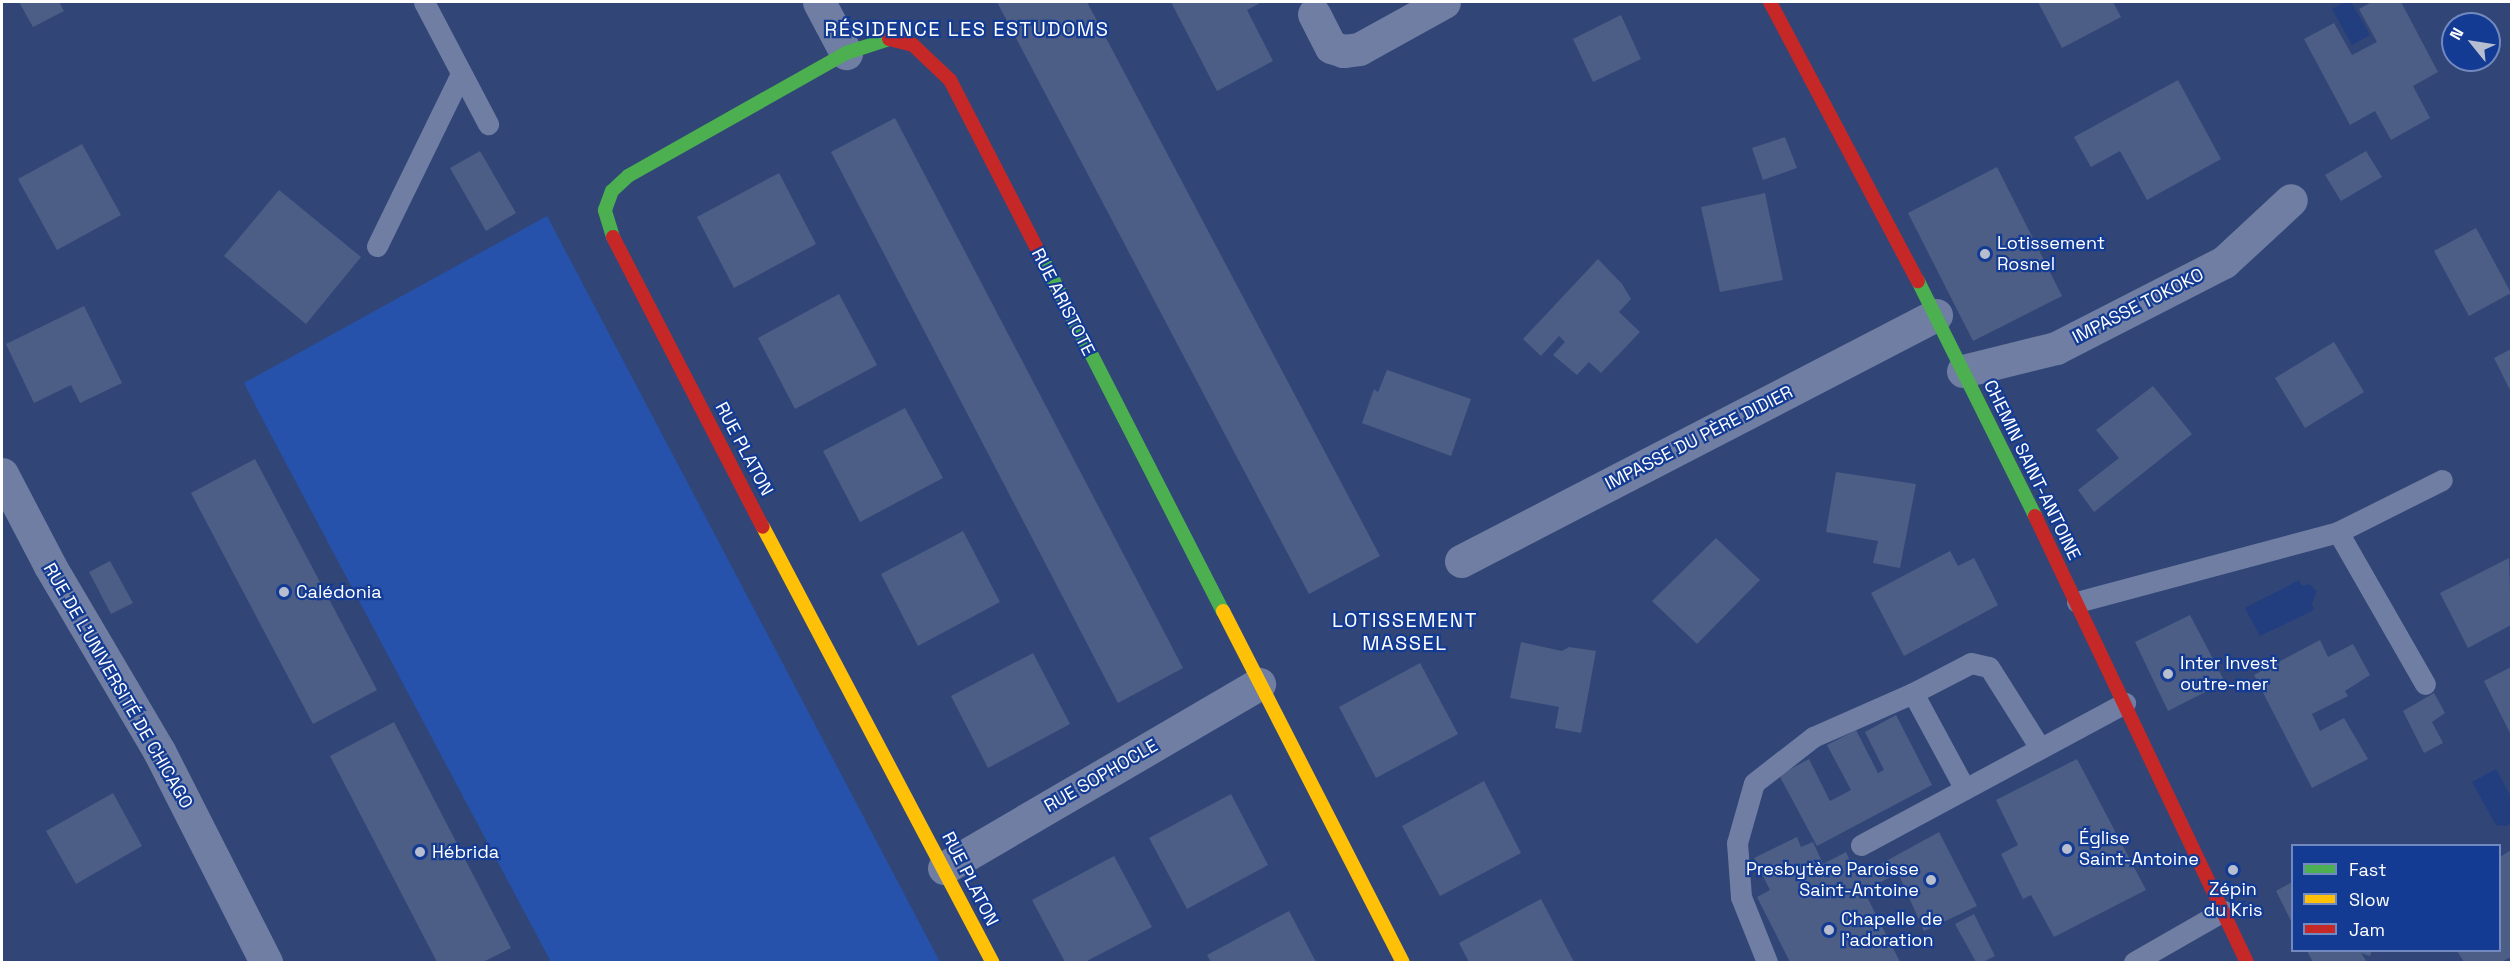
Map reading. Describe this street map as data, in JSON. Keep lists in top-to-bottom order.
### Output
{
  "streets": {
    "street": [
      "RUE ARISTOTE",
      "IMPASSE TOKOKO",
      "IMPASSE DU PÈRE DIDIER",
      "RUE PLATON",
      "CHEMIN SAINT-ANTOINE",
      "RUE DE L’UNIVERSITÉ DE CHICAGO",
      "RUE SOPHOCLE"
    ]
  },
  "crossings": [
    ["RUE ARISTOTE", "RUE PLATON"],
    ["RUE ARISTOTE", "RUE SOPHOCLE"],
    ["IMPASSE TOKOKO", "CHEMIN SAINT-ANTOINE"],
    ["IMPASSE DU PÈRE DIDIER", "CHEMIN SAINT-ANTOINE"],
    ["RUE PLATON", "RUE SOPHOCLE"]
  ],
  "districts": ["RÉSIDENCE LES ESTUDOMS", "LOTISSEMENT MASSEL"],
  "places": [
    "Lotissement Rosnel",
    "Calédonia",
    "Inter Invest outre-mer",
    "Église Saint-Antoine",
    "Hébrida",
    "Zépin du Kris",
    "Presbytère Paroisse Saint-Antoine",
    "Chapelle de l'adoration"
  ],
  "legend": ["Fast", "Slow", "Jam"],
  "north": "top left"
}
